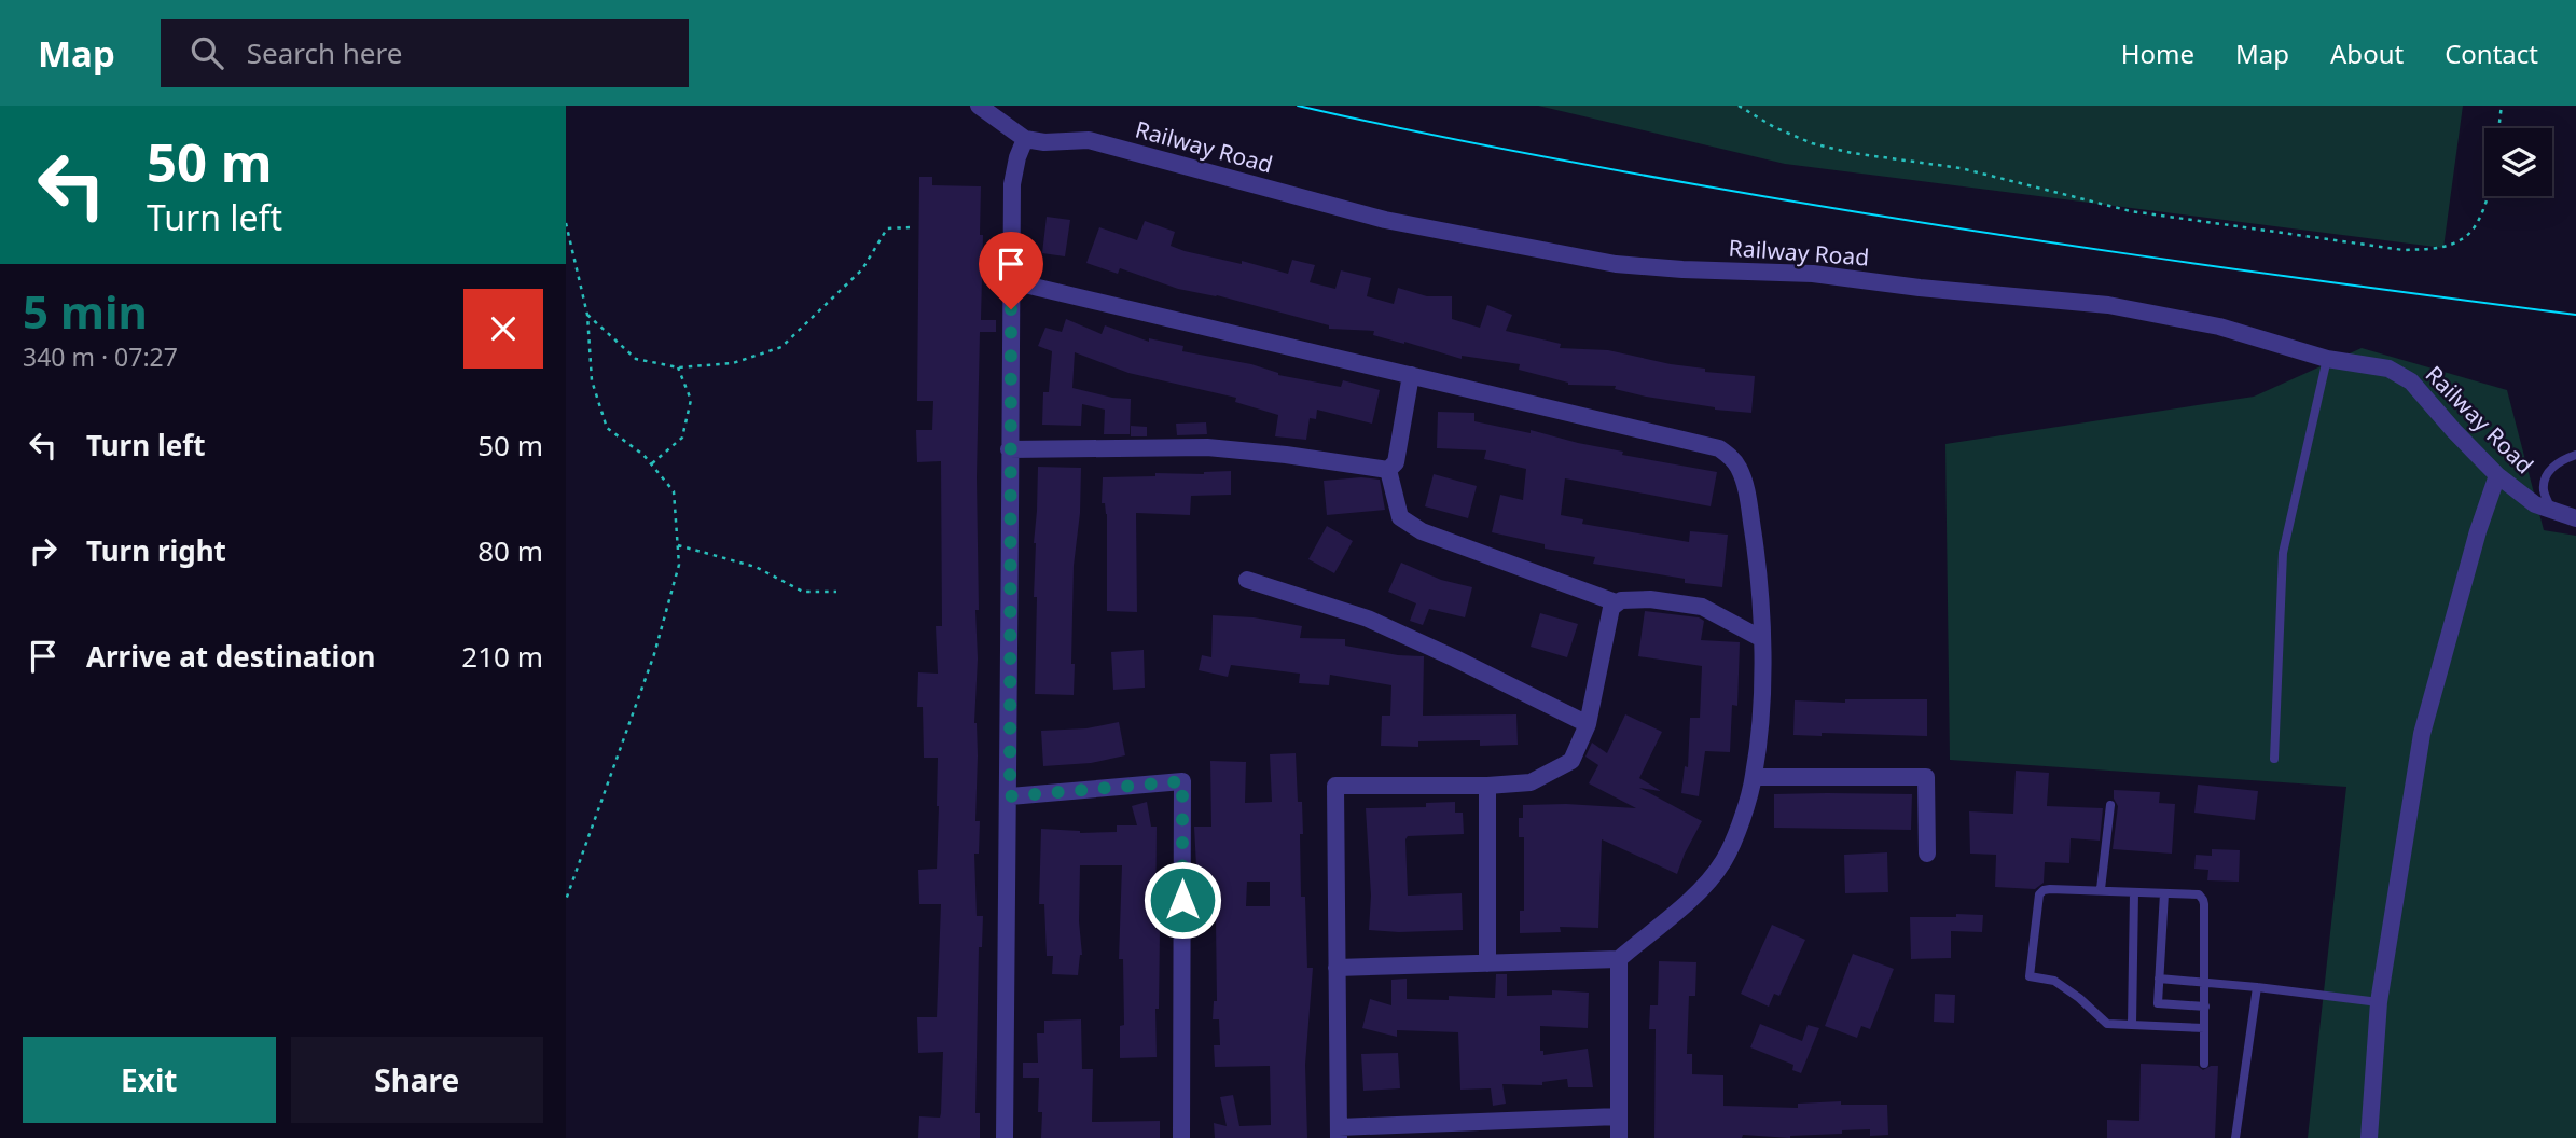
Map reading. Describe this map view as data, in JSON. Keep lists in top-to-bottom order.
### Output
{
  "streets": {
    "street": ["Railway Road"]
  },
  "page": {
    "header": "Map",
    "search": "Search here",
    "nav": [
      "Home",
      "Map",
      "About",
      "Contact"
    ],
    "turn": ["50 m", "Turn left"],
    "heading": ["5 min", "340 m · 07:27"],
    "list": [
      {
        "name": "Turn left",
        "value": "50 m"
      },
      {
        "name": "Turn right",
        "value": "80 m"
      },
      {
        "name": "Arrive at destination",
        "value": "210 m"
      }
    ],
    "buttons": ["Exit", "Share"]
  }
}
